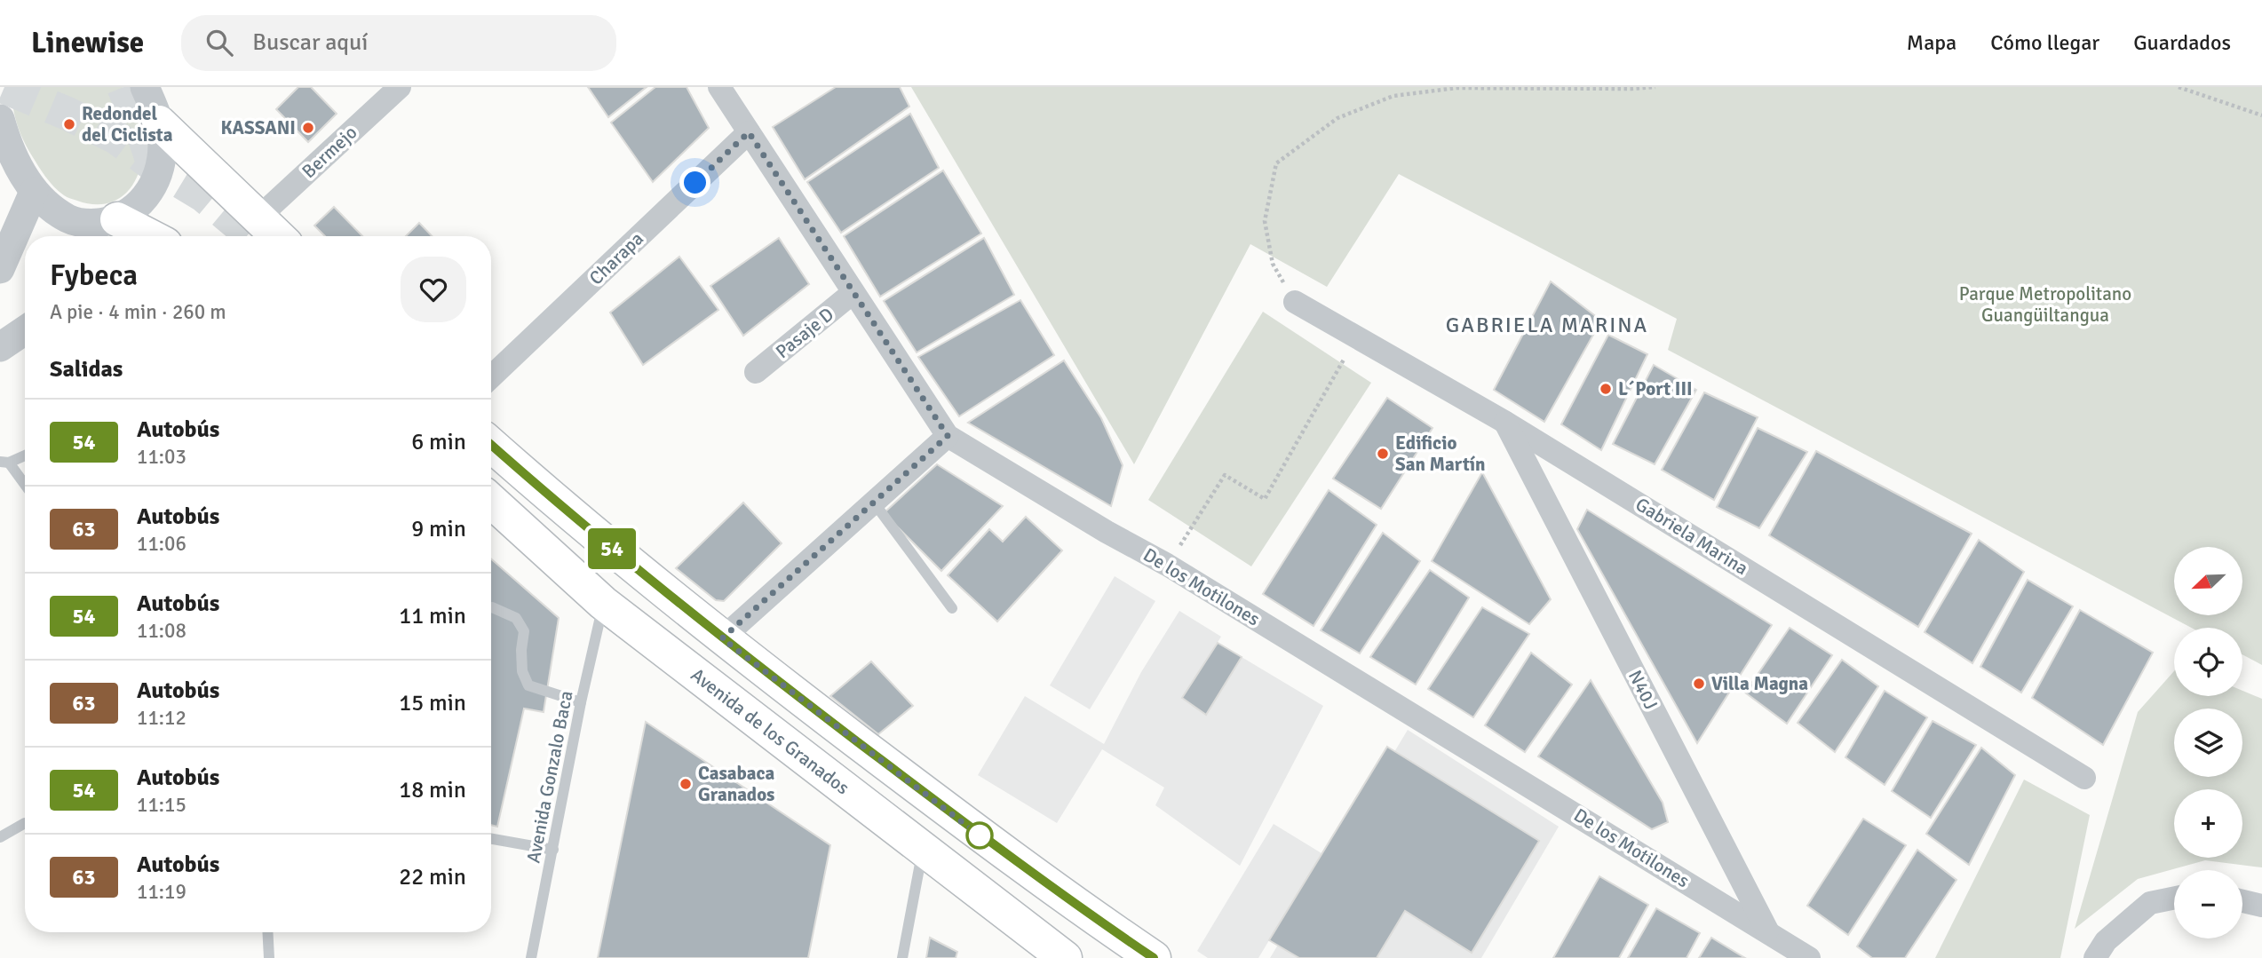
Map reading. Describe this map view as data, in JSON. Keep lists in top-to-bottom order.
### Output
{
  "streets": {
    "main road": ["Avenida de los Granados"],
    "street": [
      "Bermejo",
      "Charapa",
      "Pasaje D",
      "Gabriela Marina",
      "De los Motilones",
      "N40J"
    ],
    "lane": ["Avenida Gonzalo Baca"]
  },
  "crossings": [
    ["Charapa", "De los Motilones"],
    ["Pasaje D", "De los Motilones"],
    ["Gabriela Marina", "N40J"],
    ["De los Motilones", "N40J"],
    ["Avenida de los Granados", "Avenida Gonzalo Baca"]
  ],
  "districts": ["GABRIELA MARINA"],
  "parks": ["Parque Metropolitano Guangüiltangua"],
  "places": [
    "Redondel del Ciclista",
    "KASSANI",
    "L´Port III",
    "Edificio San Martín",
    "Villa Magna",
    "Casabaca Granados"
  ],
  "lines": ["bus line 54"],
  "north": "bottom left",
  "page": {
    "header": "Linewise",
    "search": "Buscar aquí",
    "nav": ["Mapa", "Cómo llegar", "Guardados"],
    "on_map": "54",
    "heading": [
      ["Fybeca", "A pie · 4 min · 260 m"],
      "Salidas"
    ],
    "list": [
      {
        "mark": "54",
        "name": "Autobús",
        "note": "11:03",
        "value": "6 min"
      },
      {
        "mark": "63",
        "name": "Autobús",
        "note": "11:06",
        "value": "9 min"
      },
      {
        "mark": "54",
        "name": "Autobús",
        "note": "11:08",
        "value": "11 min"
      },
      {
        "mark": "63",
        "name": "Autobús",
        "note": "11:12",
        "value": "15 min"
      },
      {
        "mark": "54",
        "name": "Autobús",
        "note": "11:15",
        "value": "18 min"
      },
      {
        "mark": "63",
        "name": "Autobús",
        "note": "11:19",
        "value": "22 min"
      }
    ],
    "map_buttons": ["+", "−"]
  }
}
